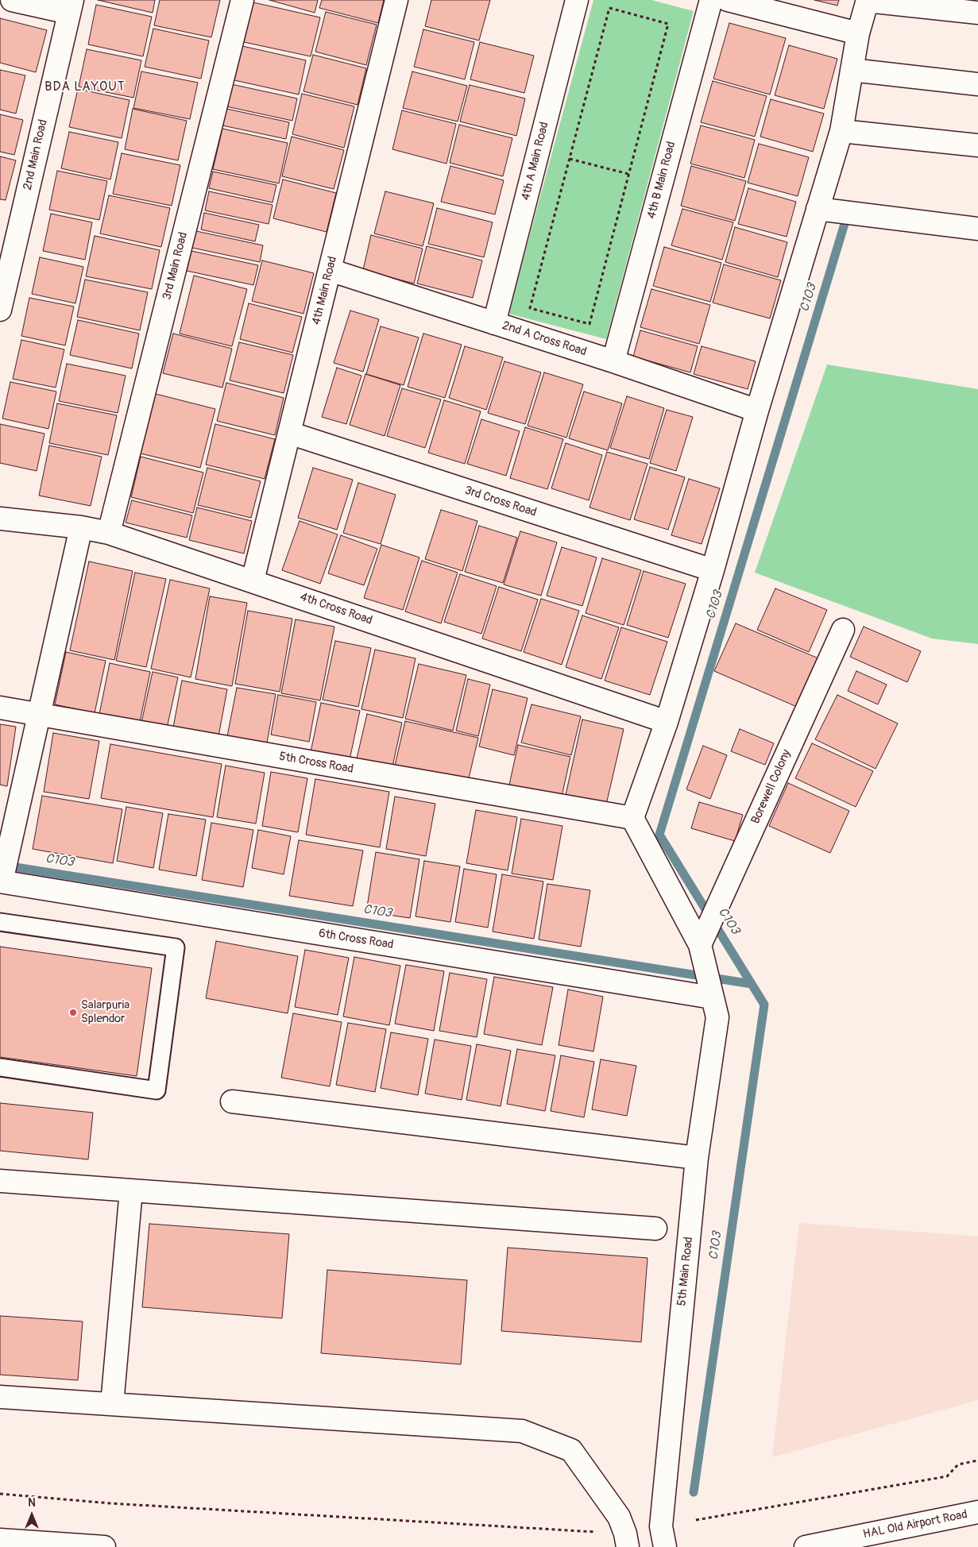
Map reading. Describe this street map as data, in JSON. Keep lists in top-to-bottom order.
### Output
{
  "streets": {
    "street": [
      "2nd Main Road",
      "4th A Main Road",
      "4th B Main Road",
      "3rd Main Road",
      "4th Main Road",
      "2nd A Cross Road",
      "3rd Cross Road",
      "4th Cross Road",
      "5th Cross Road",
      "Borewell Colony",
      "6th Cross Road",
      "5th Main Road",
      "HAL Old Airport Road"
    ]
  },
  "crossings": [
    ["4th A Main Road", "2nd A Cross Road"],
    ["4th B Main Road", "2nd A Cross Road"],
    ["3rd Main Road", "4th Cross Road"],
    ["4th Main Road", "2nd A Cross Road"],
    ["4th Main Road", "3rd Cross Road"],
    ["4th Main Road", "4th Cross Road"],
    ["5th Cross Road", "5th Main Road"],
    ["Borewell Colony", "5th Main Road"],
    ["6th Cross Road", "5th Main Road"]
  ],
  "districts": ["BDA LAYOUT"],
  "water": ["C103"],
  "places": ["Salarpuria Splendor"],
  "north": "top"
}
